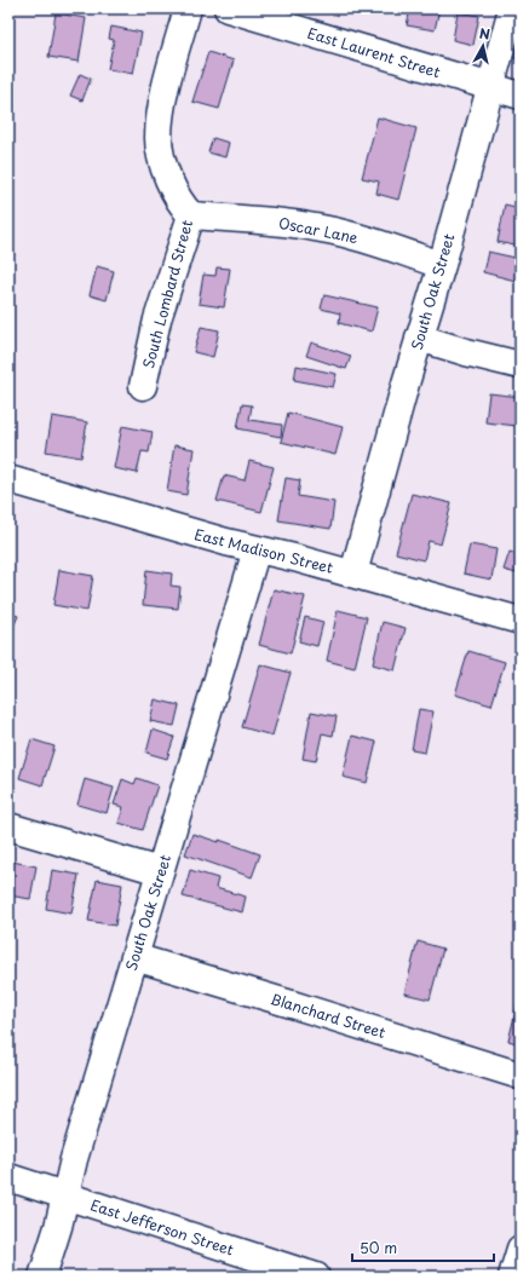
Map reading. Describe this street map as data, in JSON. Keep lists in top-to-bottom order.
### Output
{
  "streets": {
    "street": [
      "East Laurent Street",
      "Oscar Lane",
      "South Oak Street",
      "South Lombard Street",
      "East Madison Street",
      "Blanchard Street",
      "East Jefferson Street"
    ]
  },
  "crossings": [
    ["East Laurent Street", "South Oak Street"],
    ["Oscar Lane", "South Oak Street"],
    ["Oscar Lane", "South Lombard Street"],
    ["South Oak Street", "East Madison Street"],
    ["South Oak Street", "Blanchard Street"],
    ["South Oak Street", "East Jefferson Street"]
  ],
  "scale_bar": "50 m",
  "north": "top"
}
